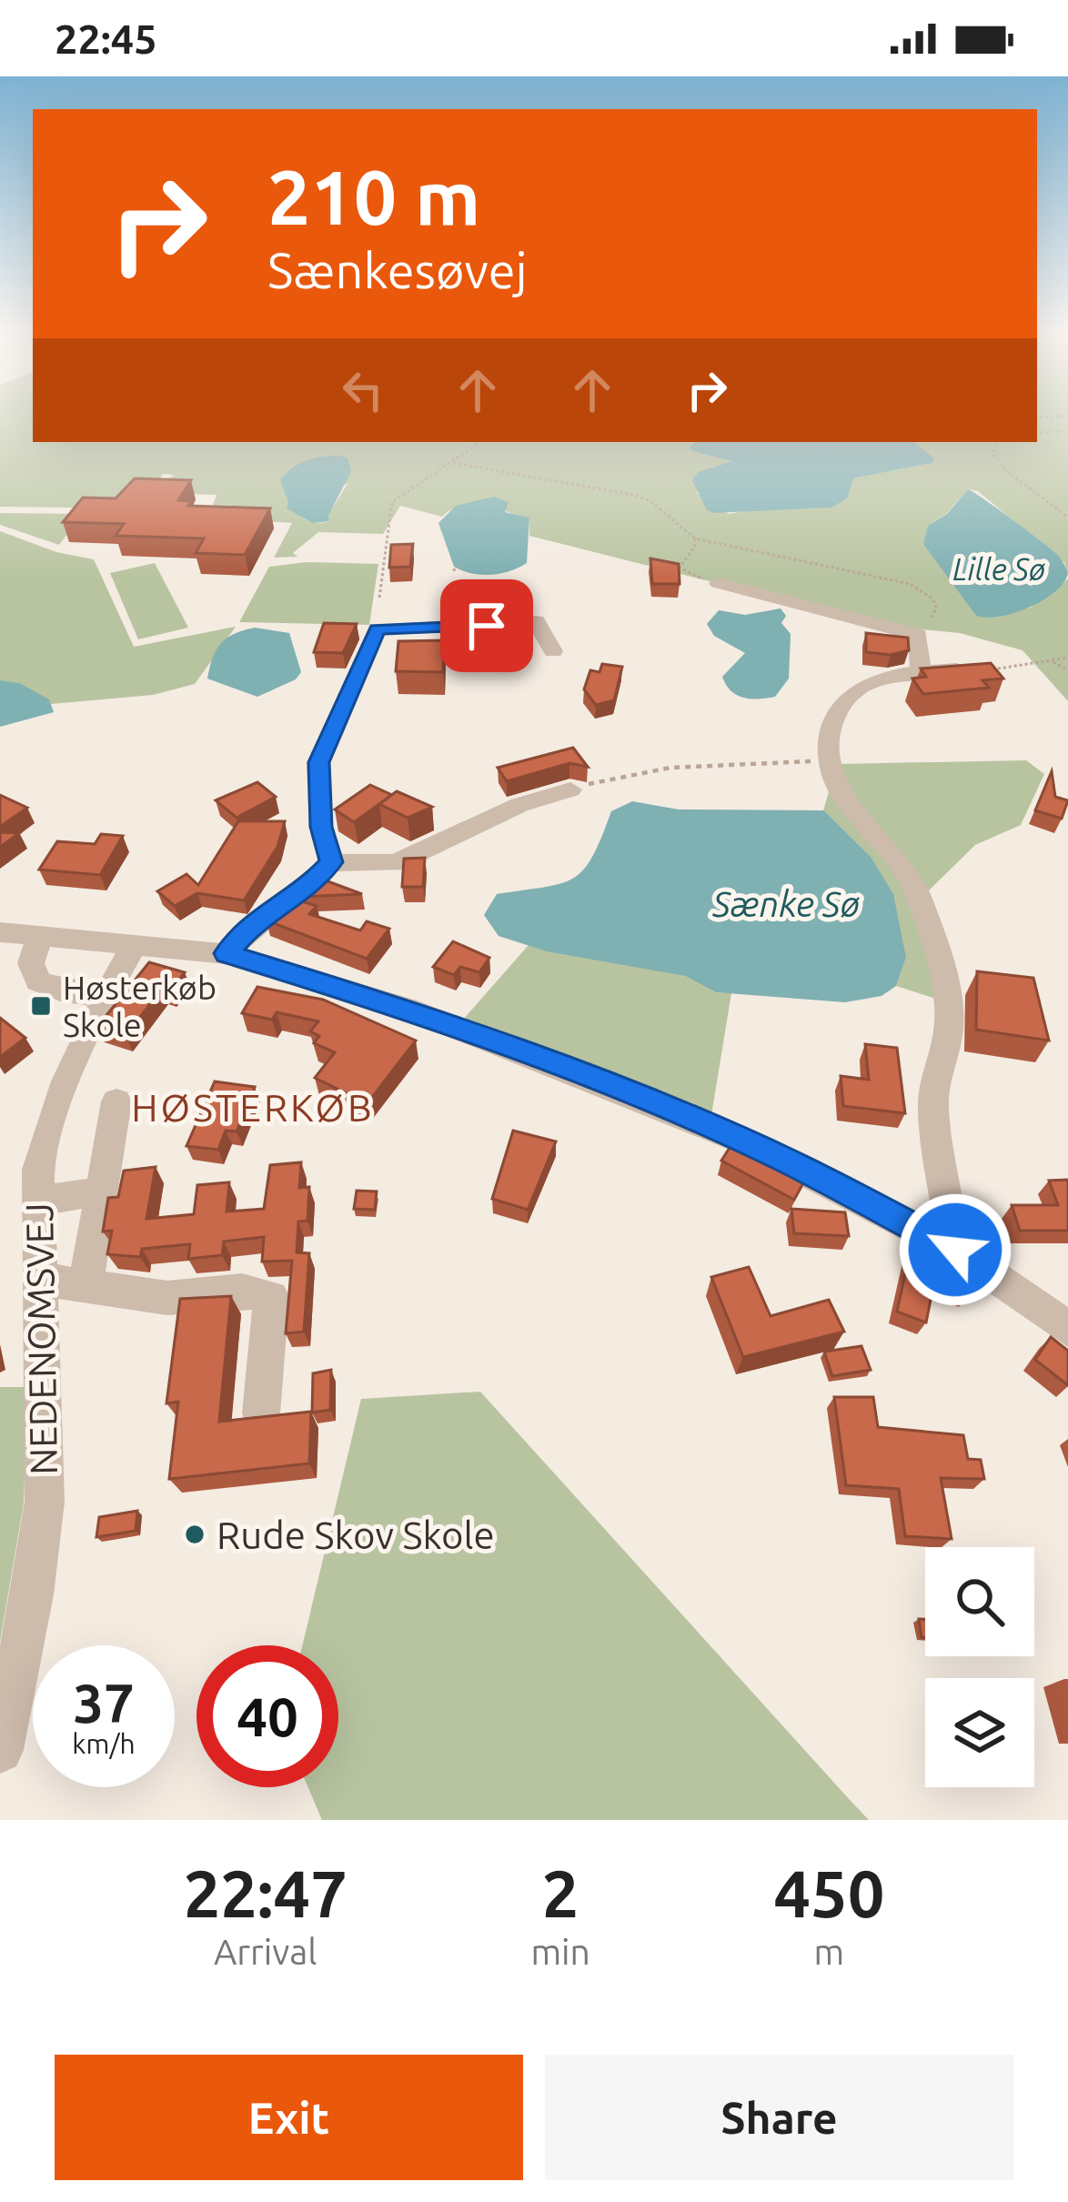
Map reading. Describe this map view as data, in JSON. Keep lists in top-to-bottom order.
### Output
{
  "streets": {
    "street": ["NEDENOMSVEJ"]
  },
  "districts": ["HØSTERKØB"],
  "water": ["Lille Sø", "Sænke Sø"],
  "places": {
    "transit": ["Høsterkøb Skole"],
    "other": ["Rude Skov Skole"]
  },
  "page": {
    "status": "22:45",
    "turn": ["210 m", "Sænkesøvej"],
    "speed": "37 km/h",
    "limit": "40",
    "eta": [
      "22:47",
      "Arrival",
      "2",
      "min",
      "450",
      "m"
    ],
    "buttons": ["Exit", "Share"]
  }
}
